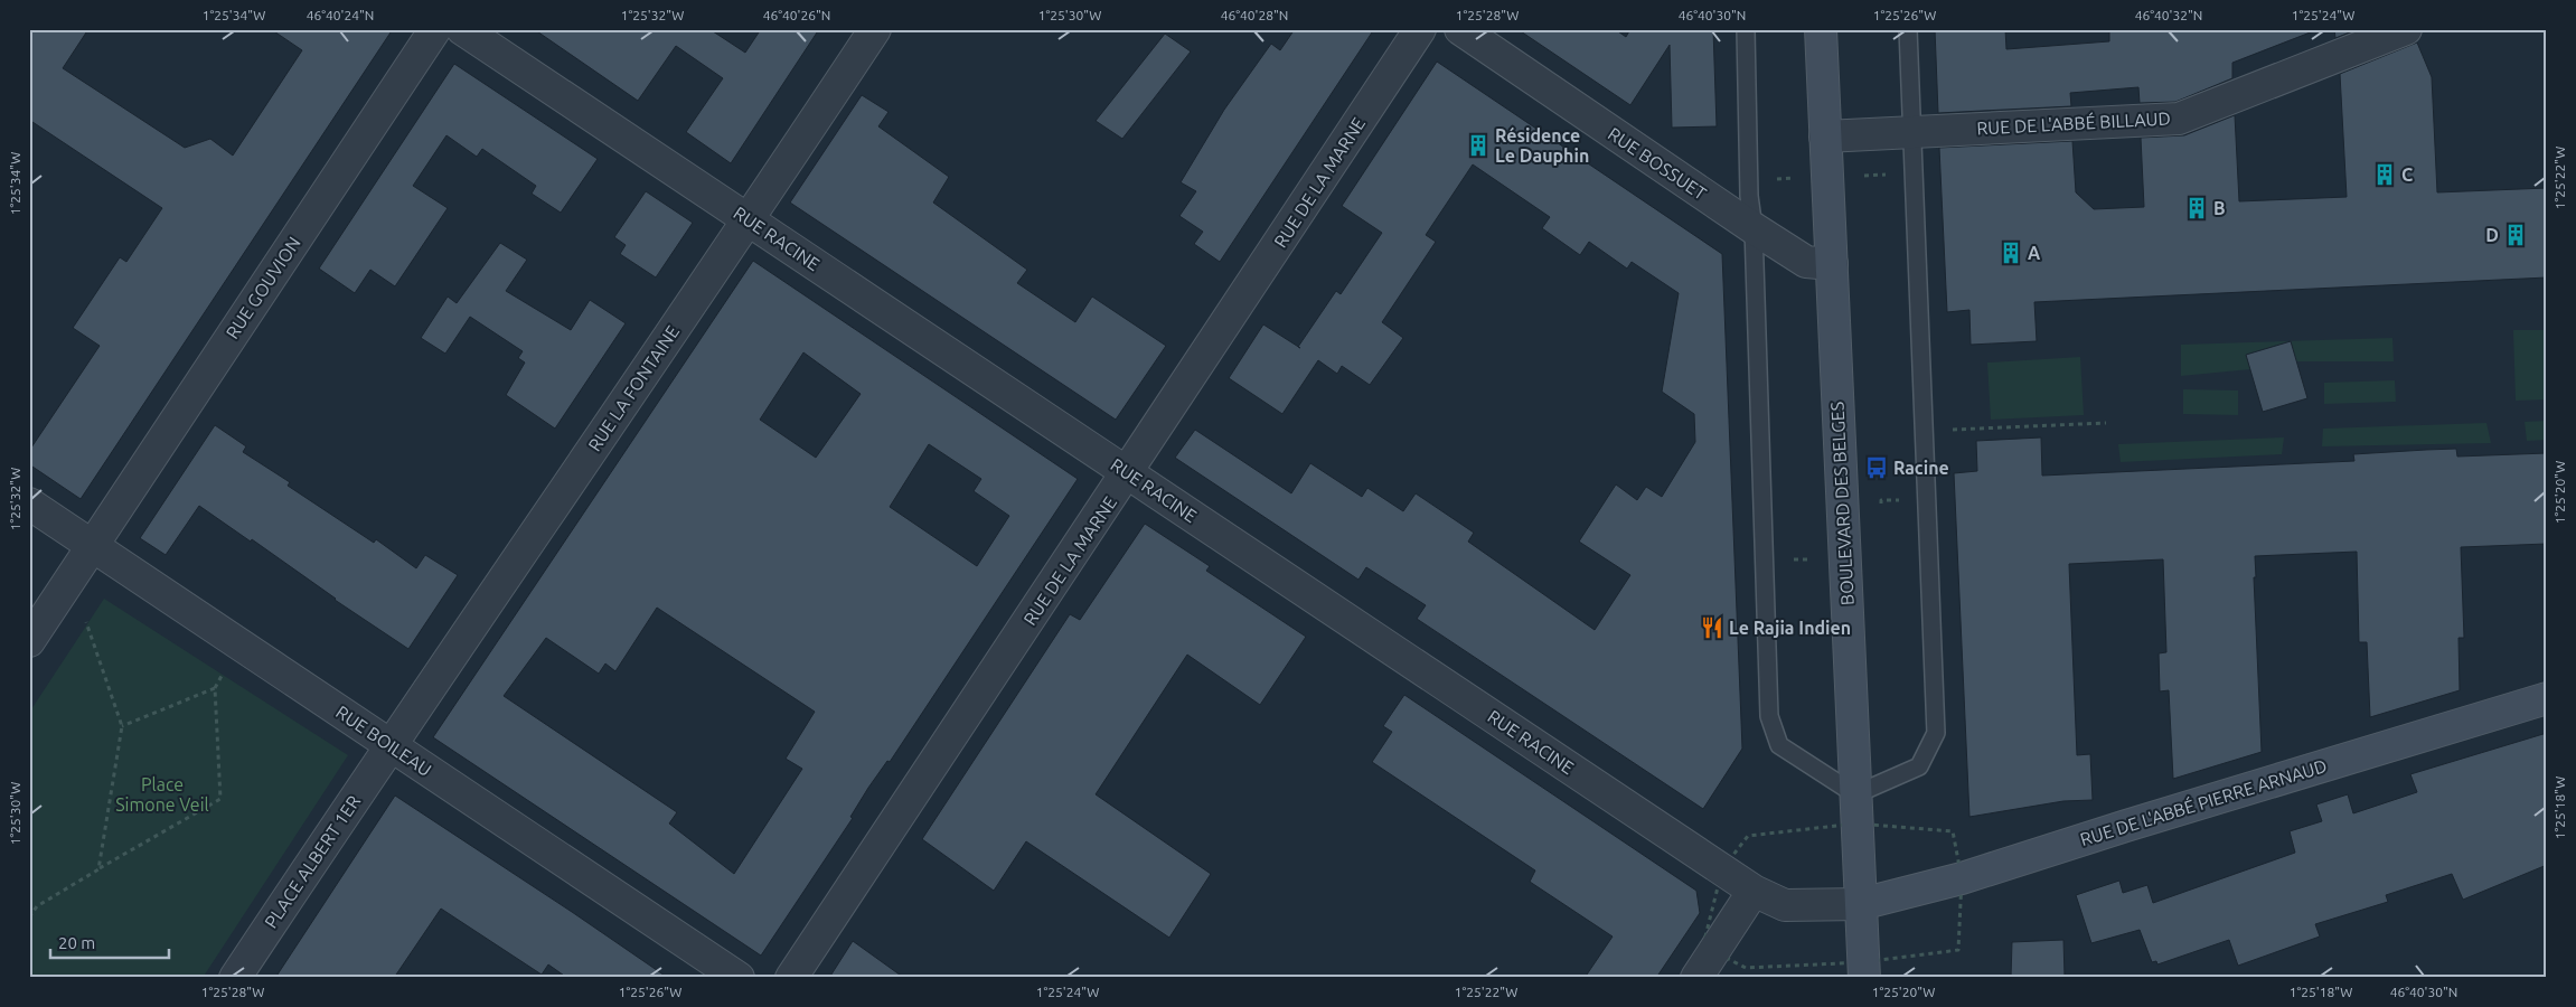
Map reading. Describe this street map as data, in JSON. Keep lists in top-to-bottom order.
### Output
{
  "streets": {
    "main road": ["BOULEVARD DES BELGES", "RUE DE L'ABBÉ PIERRE ARNAUD"],
    "street": [
      "RUE DE L'ABBÉ BILLAUD",
      "RUE BOSSUET",
      "RUE DE LA MARNE",
      "RUE RACINE",
      "RUE GOUVION",
      "RUE LA FONTAINE",
      "RUE BOILEAU",
      "PLACE ALBERT 1ER"
    ]
  },
  "crossings": [
    ["RUE DE L'ABBÉ BILLAUD", "BOULEVARD DES BELGES"],
    ["RUE BOSSUET", "BOULEVARD DES BELGES"],
    ["RUE DE LA MARNE", "RUE RACINE"],
    ["RUE RACINE", "RUE LA FONTAINE"],
    ["RUE RACINE", "BOULEVARD DES BELGES"],
    ["RUE RACINE", "RUE DE L'ABBÉ PIERRE ARNAUD"],
    ["RUE GOUVION", "RUE BOILEAU"],
    ["RUE LA FONTAINE", "RUE BOILEAU"],
    ["RUE LA FONTAINE", "PLACE ALBERT 1ER"],
    ["BOULEVARD DES BELGES", "RUE DE L'ABBÉ PIERRE ARNAUD"],
    ["RUE BOILEAU", "PLACE ALBERT 1ER"]
  ],
  "parks": ["Place Simone Veil"],
  "places": {
    "building": [
      "Résidence Le Dauphin",
      "C",
      "B",
      "D",
      "A"
    ],
    "bus stop": ["Racine"],
    "restaurant": ["Le Rajia Indien"]
  },
  "scale_bar": "20 m",
  "coordinates": [
    "1°25'34\"W",
    "46°40'24\"N",
    "1°25'32\"W",
    "46°40'26\"N",
    "1°25'30\"W",
    "46°40'28\"N",
    "1°25'28\"W",
    "46°40'30\"N",
    "1°25'26\"W",
    "46°40'32\"N",
    "1°25'24\"W",
    "1°25'22\"W",
    "1°25'20\"W",
    "1°25'18\"W"
  ]
}
